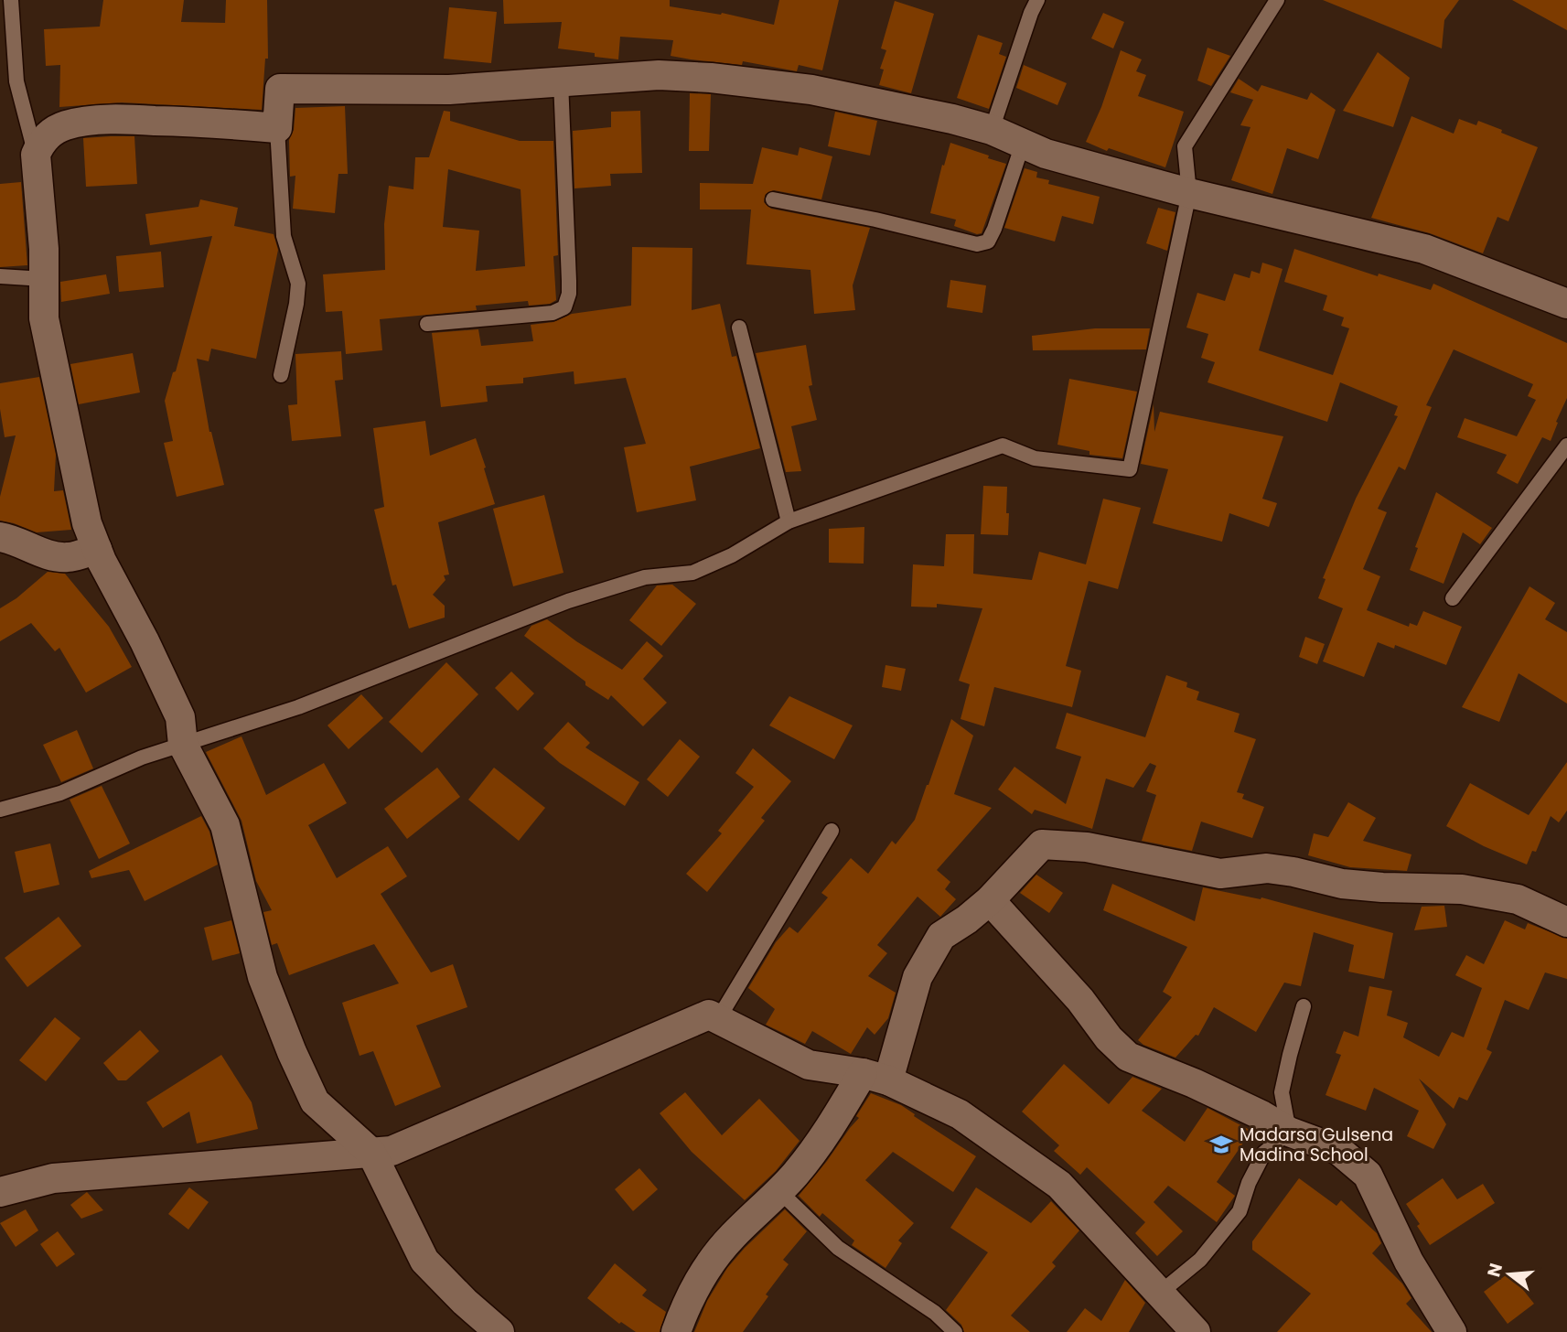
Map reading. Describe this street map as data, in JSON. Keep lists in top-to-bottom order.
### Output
{
  "places": {
    "school or university": ["Madarsa Gulsena Madina School"]
  },
  "north": "left"
}
